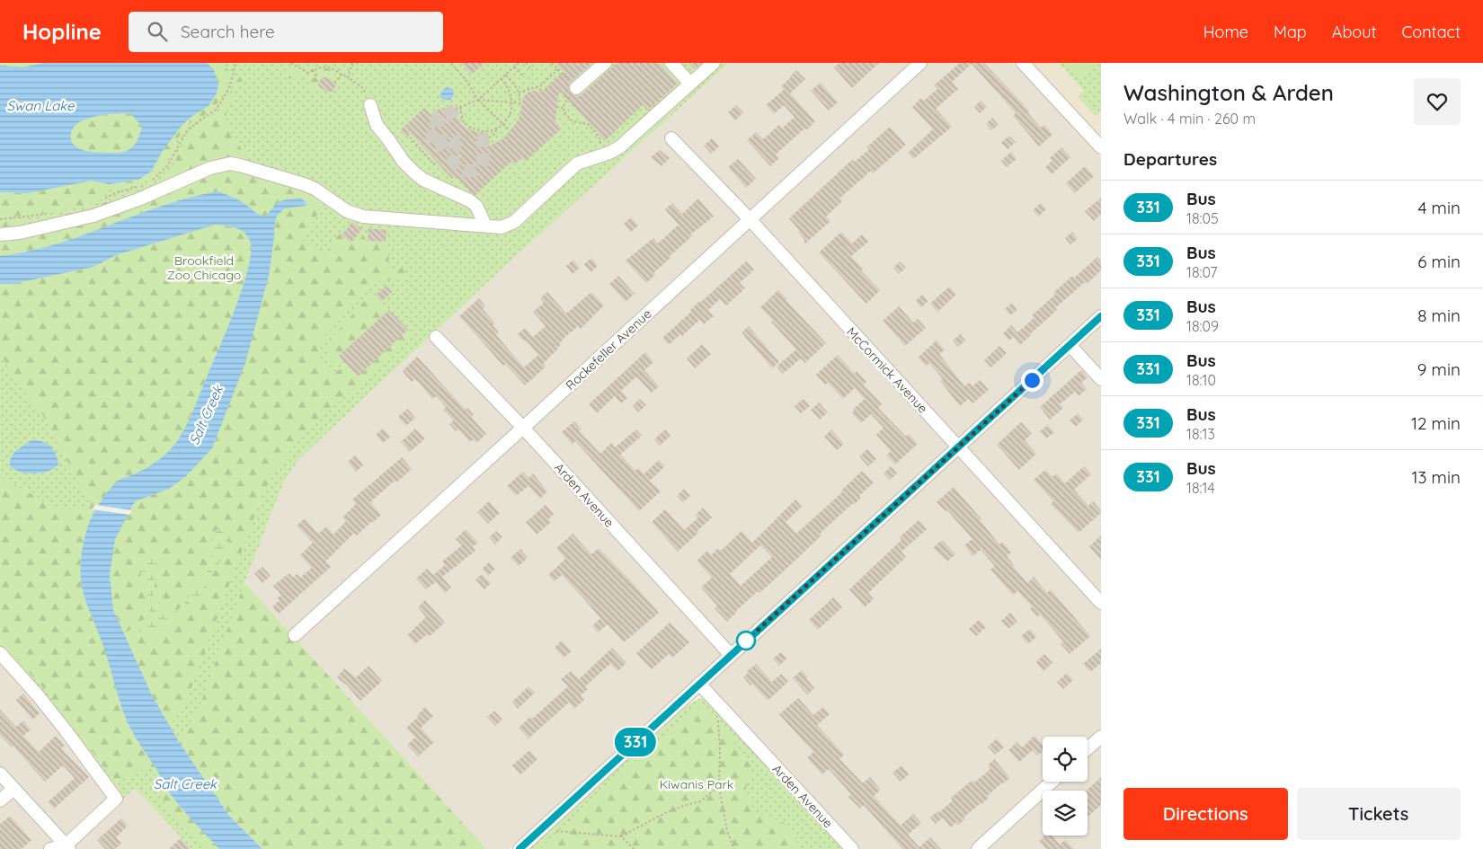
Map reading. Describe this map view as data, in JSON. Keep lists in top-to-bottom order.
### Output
{
  "streets": {
    "street": ["Rockefeller Avenue", "McCormick Avenue", "Arden Avenue"]
  },
  "crossings": [
    ["Rockefeller Avenue", "McCormick Avenue"],
    ["Rockefeller Avenue", "Arden Avenue"]
  ],
  "water": ["Swan Lake", "Salt Creek"],
  "parks": ["Brookfield Zoo Chicago", "Kiwanis Park"],
  "lines": ["bus line 331"],
  "page": {
    "header": "Hopline",
    "search": "Search here",
    "nav": [
      "Home",
      "Map",
      "About",
      "Contact"
    ],
    "on_map": "331",
    "heading": [
      ["Washington & Arden", "Walk · 4 min · 260 m"],
      "Departures"
    ],
    "list": [
      {
        "mark": "331",
        "name": "Bus",
        "note": "18:05",
        "value": "4 min"
      },
      {
        "mark": "331",
        "name": "Bus",
        "note": "18:07",
        "value": "6 min"
      },
      {
        "mark": "331",
        "name": "Bus",
        "note": "18:09",
        "value": "8 min"
      },
      {
        "mark": "331",
        "name": "Bus",
        "note": "18:10",
        "value": "9 min"
      },
      {
        "mark": "331",
        "name": "Bus",
        "note": "18:13",
        "value": "12 min"
      },
      {
        "mark": "331",
        "name": "Bus",
        "note": "18:14",
        "value": "13 min"
      }
    ],
    "buttons": ["Directions", "Tickets"]
  }
}
